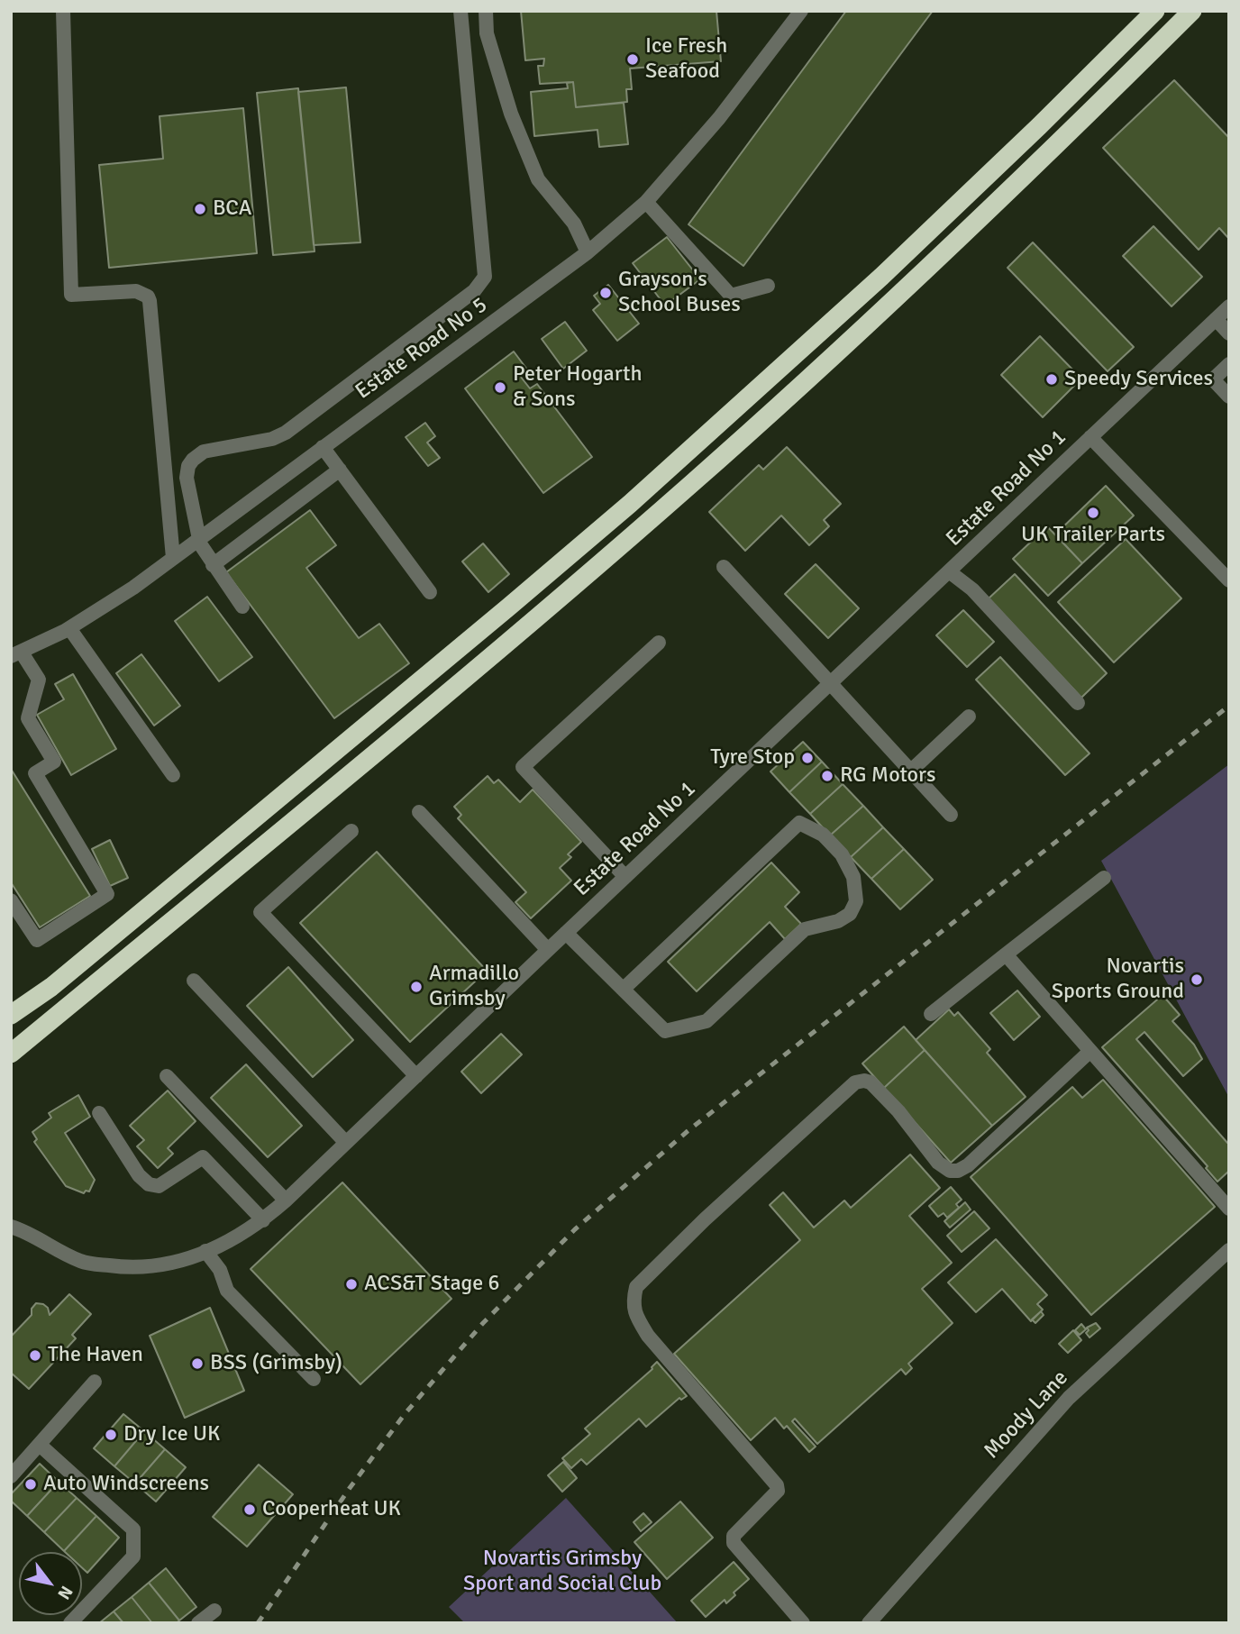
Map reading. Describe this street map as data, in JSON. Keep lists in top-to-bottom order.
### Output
{
  "streets": {
    "street": ["Estate Road No 5", "Estate Road No 1", "Moody Lane"]
  },
  "parks": ["Novartis Grimsby Sport and Social Club"],
  "places": [
    "Ice Fresh Seafood",
    "BCA",
    "Grayson's School Buses",
    "Speedy Services",
    "Peter Hogarth & Sons",
    "UK Trailer Parts",
    "Tyre Stop",
    "RG Motors",
    "Novartis Sports Ground",
    "Armadillo Grimsby",
    "ACS&T Stage 6",
    "The Haven",
    "BSS (Grimsby)",
    "Dry Ice UK",
    "Auto Windscreens",
    "Cooperheat UK"
  ],
  "north": "bottom right"
}
